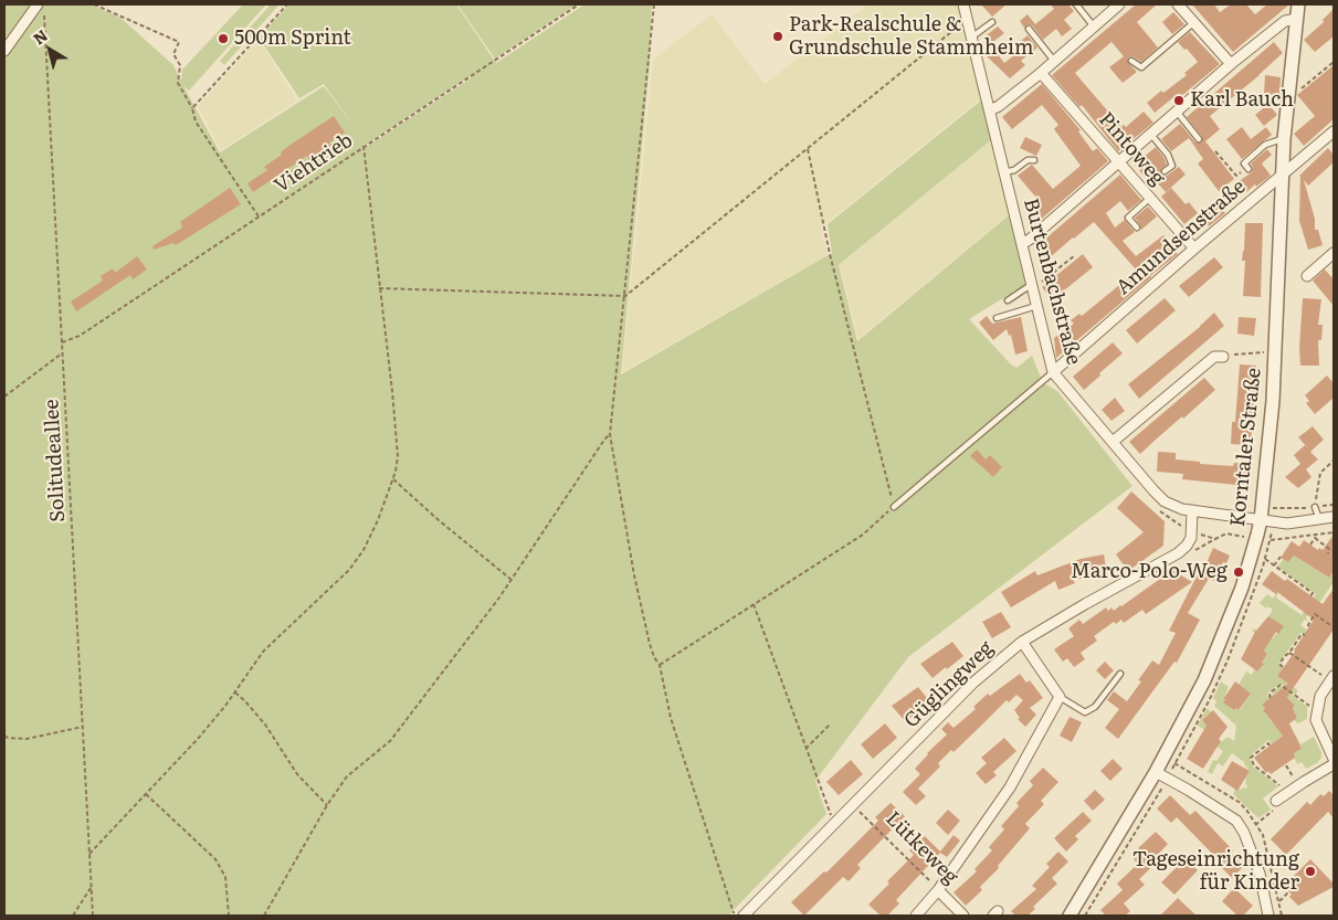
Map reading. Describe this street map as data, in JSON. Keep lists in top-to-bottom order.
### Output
{
  "streets": {
    "street": [
      "Pintoweg",
      "Amundsenstraße",
      "Burtenbachstraße",
      "Korntaler Straße",
      "Güglingweg",
      "Lütkeweg"
    ],
    "path": ["Viehtrieb", "Solitudeallee"]
  },
  "crossings": [
    ["Pintoweg", "Amundsenstraße"],
    ["Viehtrieb", "Solitudeallee"],
    ["Amundsenstraße", "Burtenbachstraße"],
    ["Amundsenstraße", "Korntaler Straße"],
    ["Burtenbachstraße", "Korntaler Straße"],
    ["Burtenbachstraße", "Güglingweg"],
    ["Güglingweg", "Lütkeweg"]
  ],
  "places": [
    "Park-Realschule & Grundschule Stammheim",
    "500m Sprint",
    "Karl Bauch",
    "Marco-Polo-Weg",
    "Tageseinrichtung für Kinder"
  ],
  "north": "top left"
}
